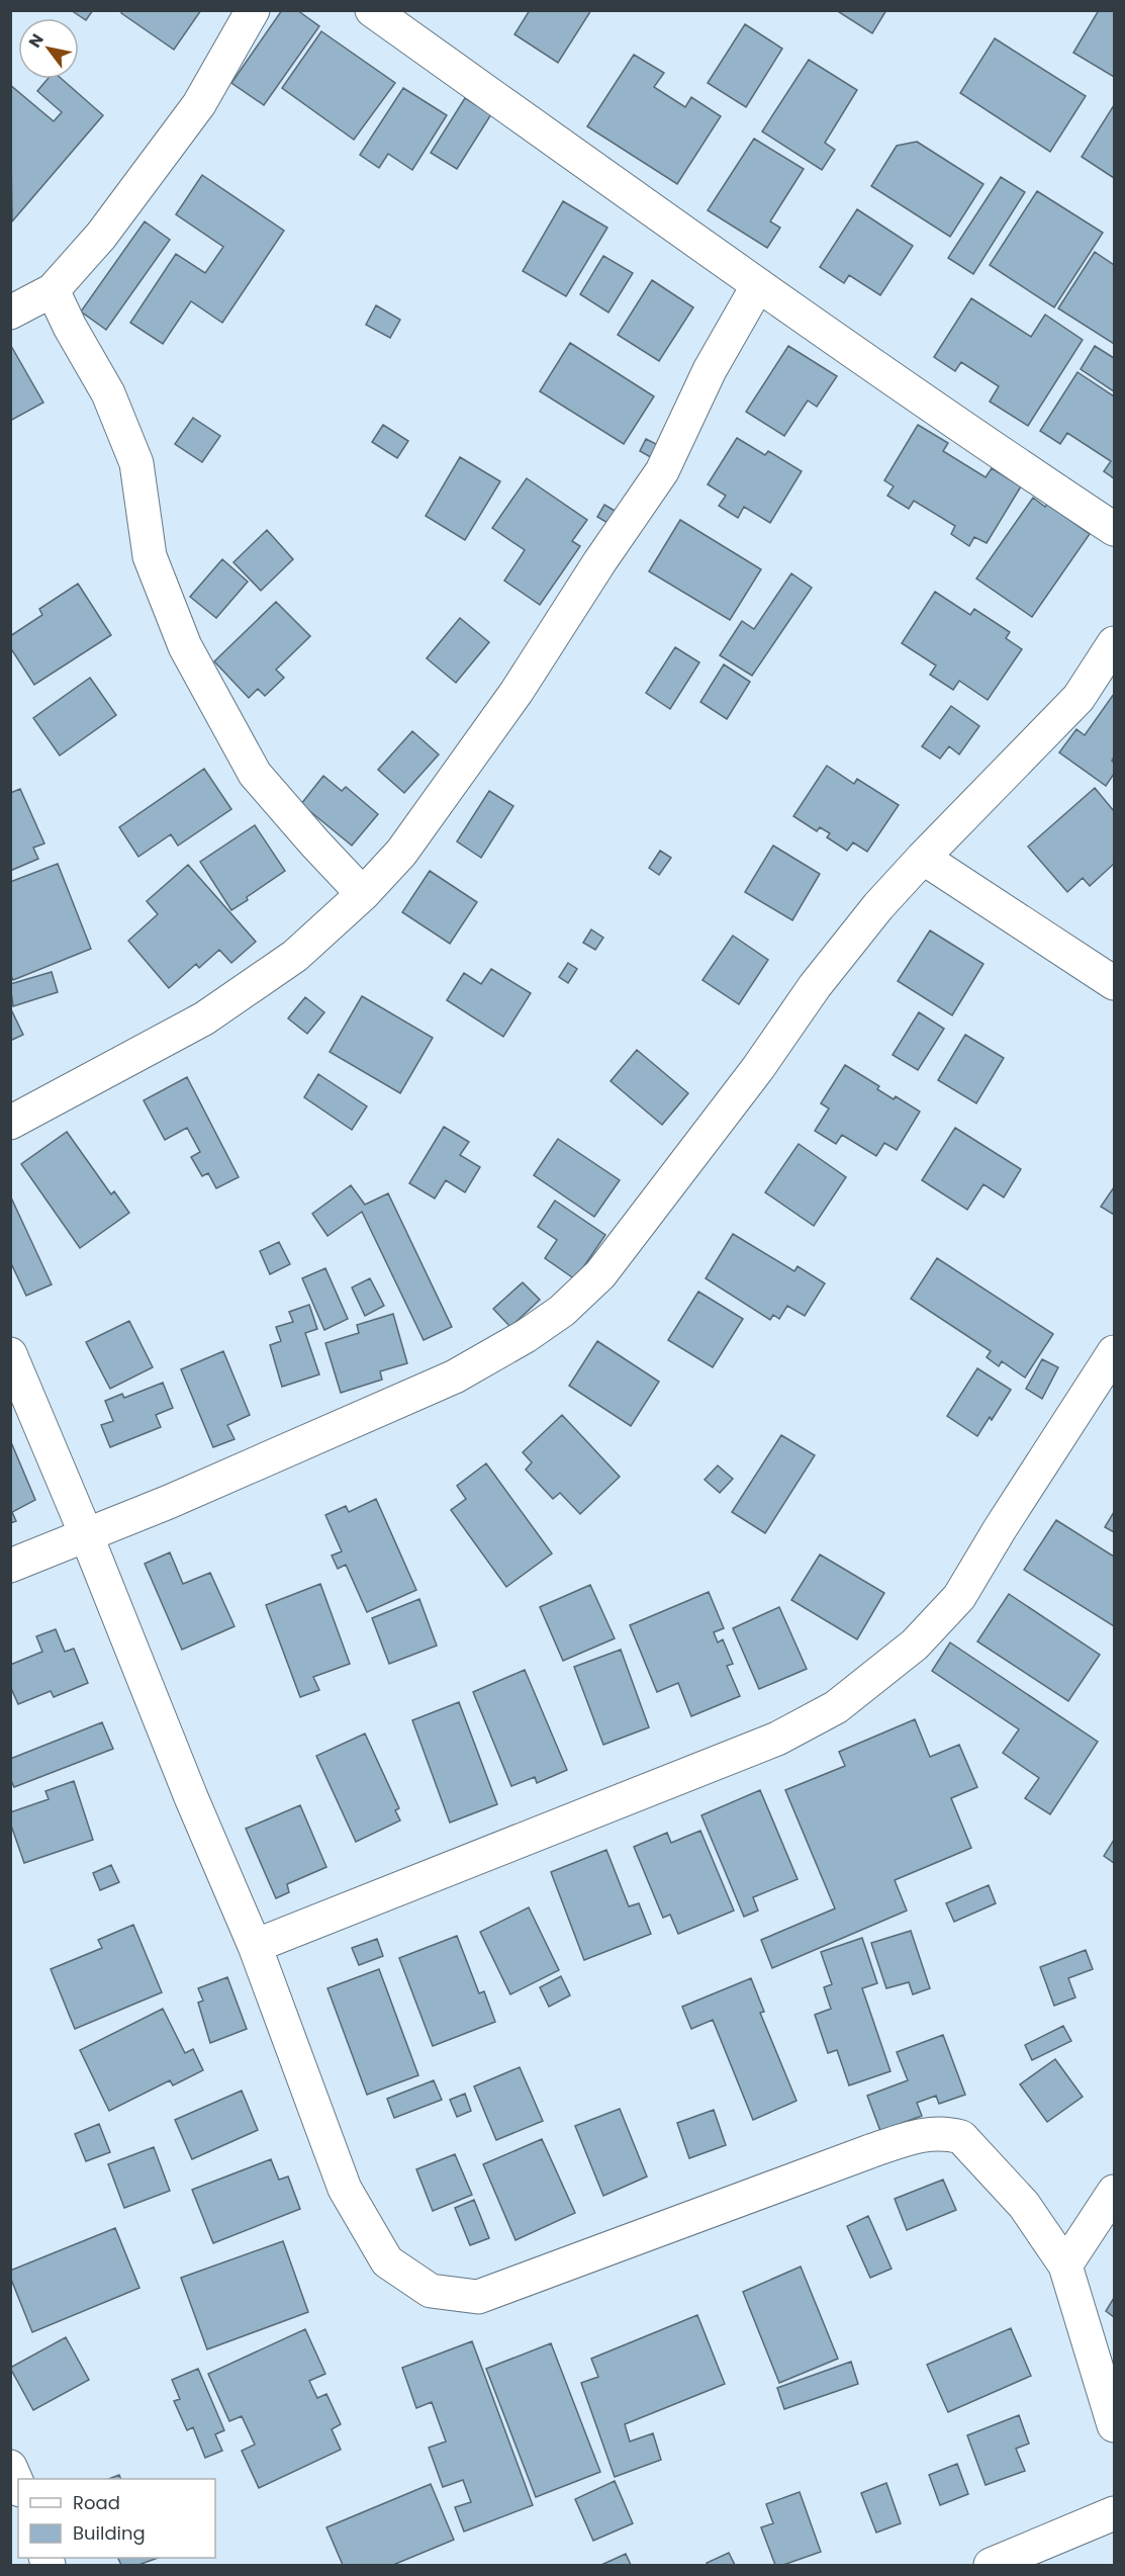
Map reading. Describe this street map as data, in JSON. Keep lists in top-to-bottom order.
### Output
{
  "legend": ["Road", "Building"],
  "north": "top left"
}
